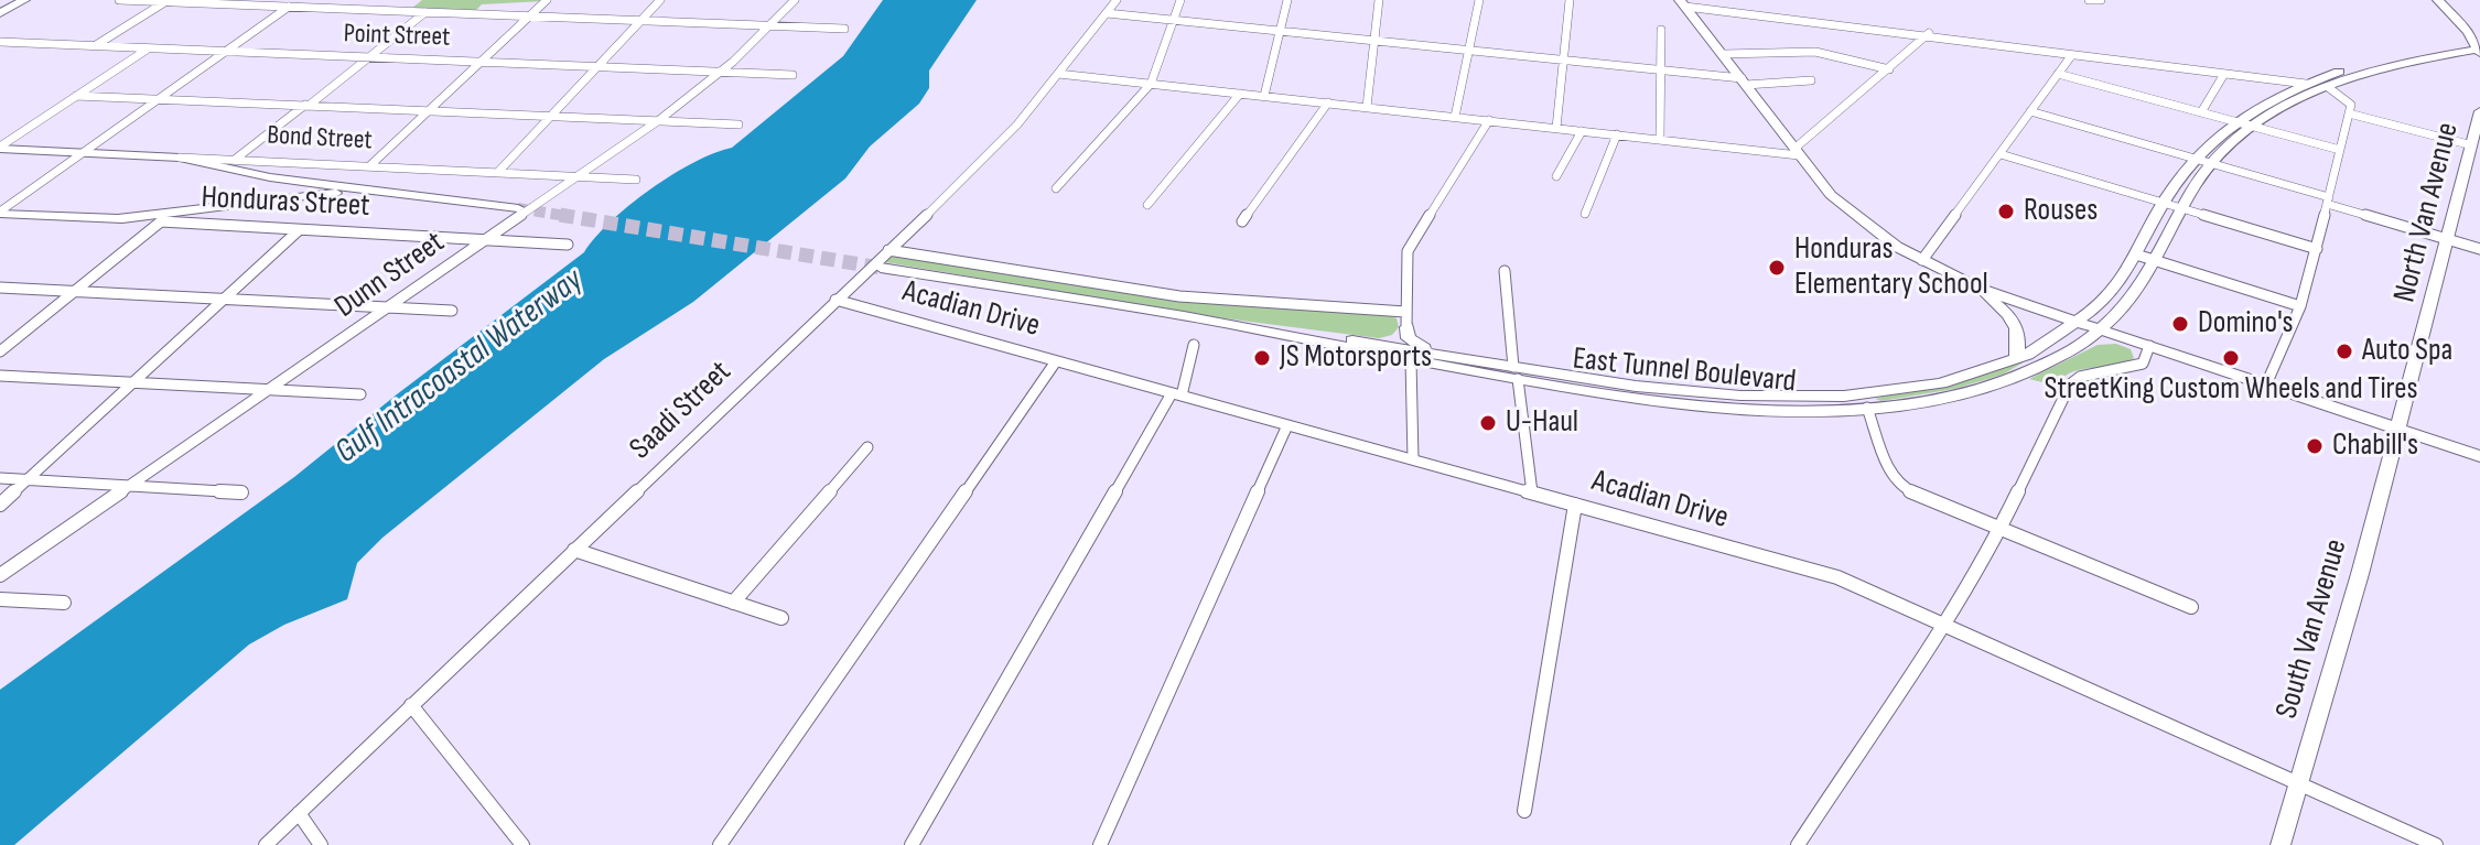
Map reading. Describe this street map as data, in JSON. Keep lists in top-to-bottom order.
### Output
{
  "streets": {
    "main road": [
      "Bond Street",
      "Honduras Street",
      "North Van Avenue",
      "East Tunnel Boulevard",
      "South Van Avenue"
    ],
    "street": [
      "Point Street",
      "Dunn Street",
      "Acadian Drive",
      "Saadi Street"
    ]
  },
  "crossings": [
    ["Point Street", "Dunn Street"],
    ["Bond Street", "Dunn Street"],
    ["Honduras Street", "Dunn Street"],
    ["North Van Avenue", "South Van Avenue"],
    ["Acadian Drive", "Saadi Street"],
    ["Acadian Drive", "South Van Avenue"]
  ],
  "water": ["Gulf Intracoastal Waterway"],
  "places": [
    "Rouses",
    "Honduras Elementary School",
    "Domino's",
    "Auto Spa",
    "JS Motorsports",
    "StreetKing Custom Wheels and Tires",
    "U-Haul",
    "Chabill's"
  ]
}
